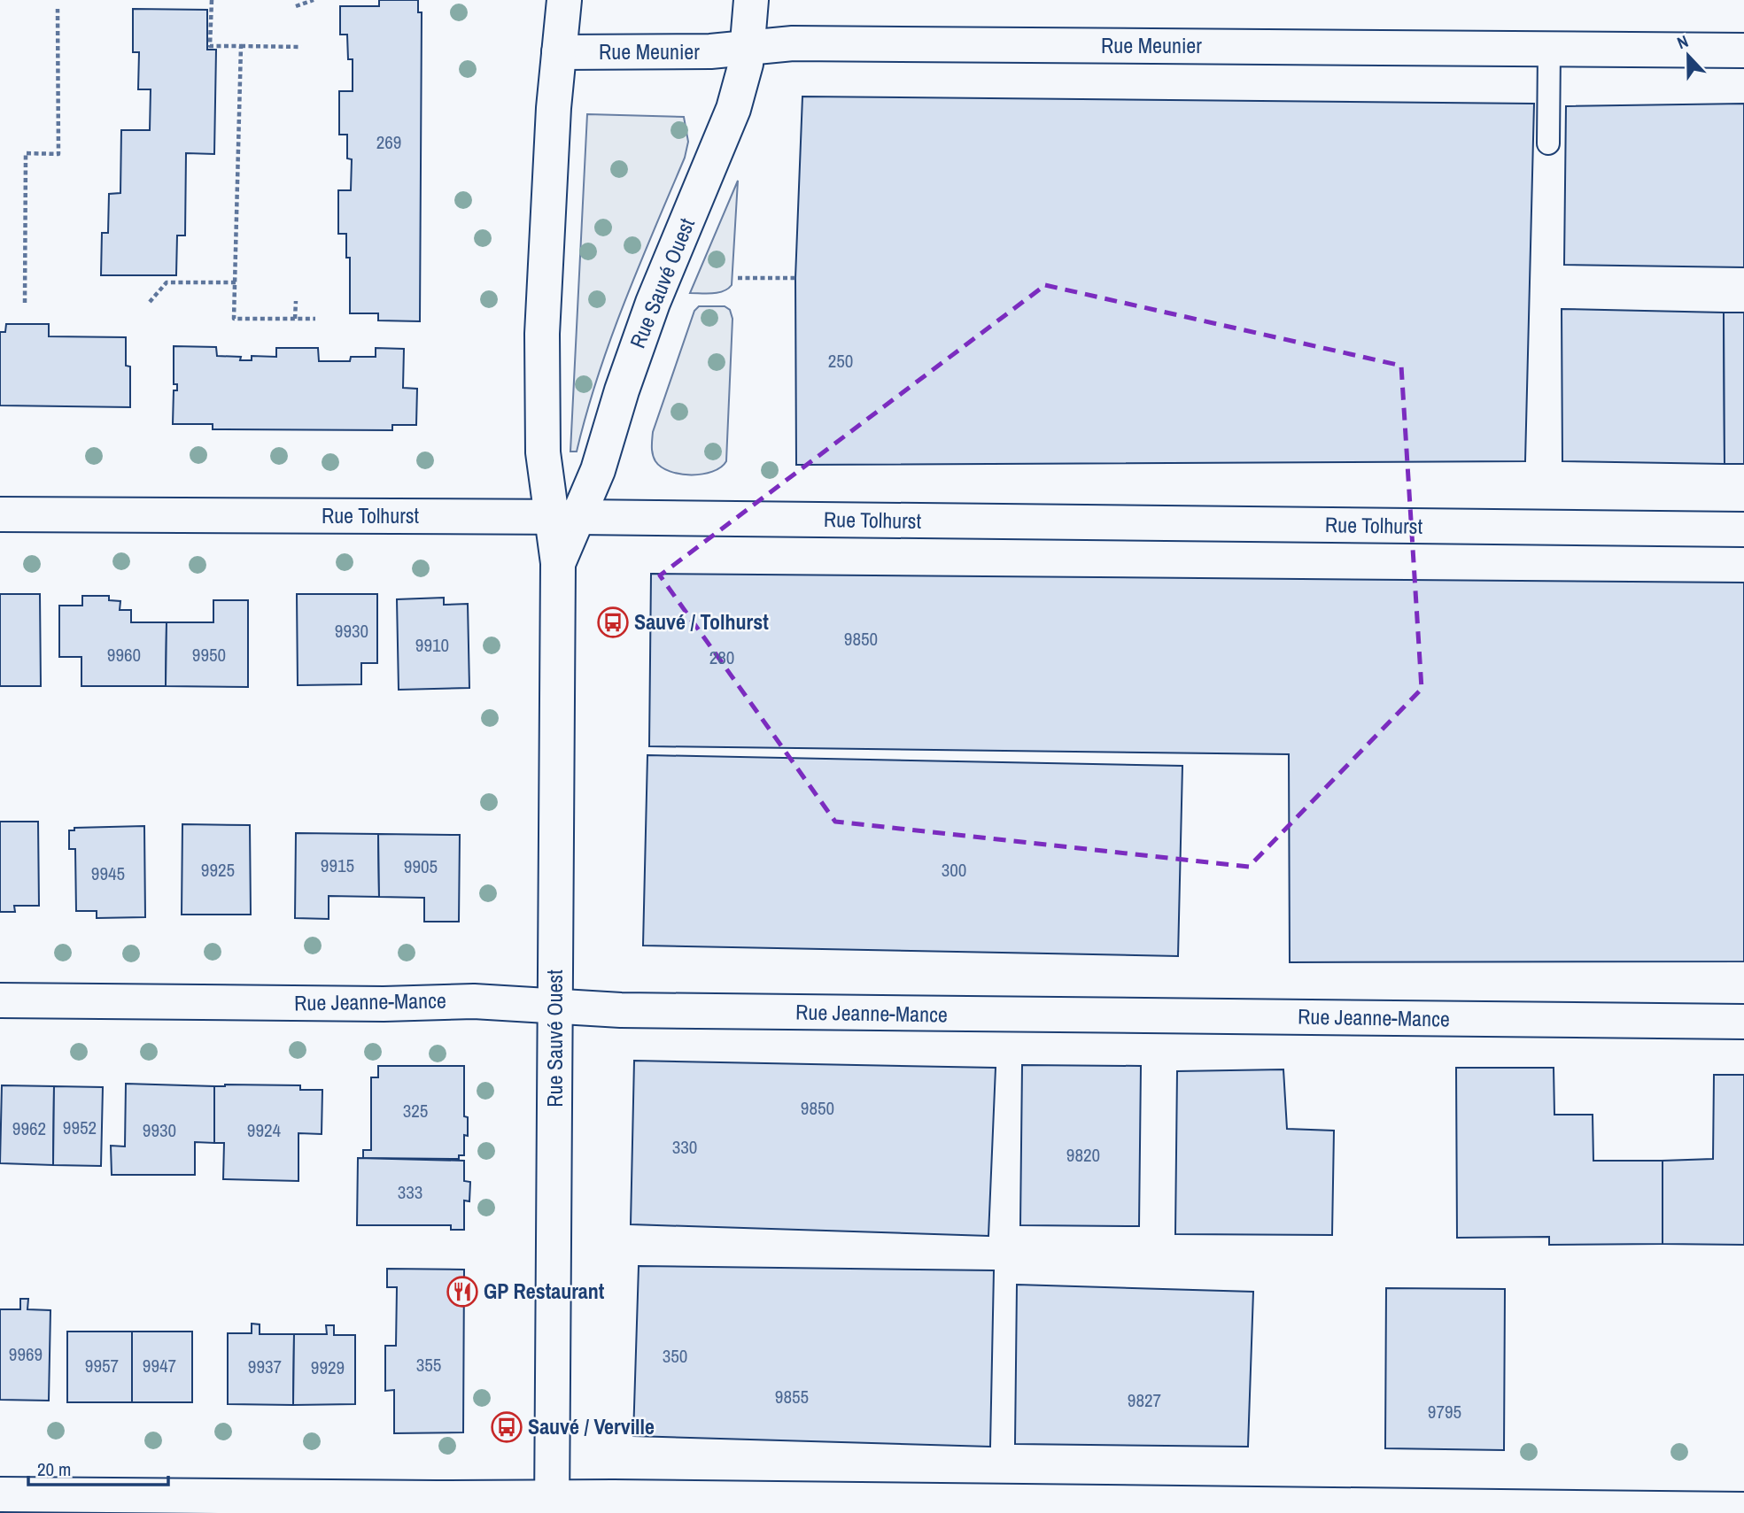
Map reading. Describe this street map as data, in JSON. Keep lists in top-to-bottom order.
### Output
{
  "streets": {
    "street": [
      "Rue Meunier",
      "Rue Sauvé Ouest",
      "Rue Tolhurst",
      "Rue Jeanne-Mance"
    ]
  },
  "crossings": [
    ["Rue Meunier", "Rue Sauvé Ouest"],
    ["Rue Sauvé Ouest", "Rue Tolhurst"],
    ["Rue Sauvé Ouest", "Rue Jeanne-Mance"]
  ],
  "places": {
    "bus stop": ["Sauvé / Tolhurst", "Sauvé / Verville"],
    "restaurant": ["GP Restaurant"]
  },
  "house_numbers": [
    "269",
    "250",
    "9930",
    "9850",
    "9910",
    "9960",
    "9950",
    "280",
    "9915",
    "9905",
    "9925",
    "300",
    "9945",
    "9850",
    "325",
    "9952",
    "9962",
    "9930",
    "9924",
    "330",
    "9820",
    "333",
    "9969",
    "350",
    "355",
    "9957",
    "9947",
    "9937",
    "9929",
    "9855",
    "9827",
    "9795"
  ],
  "scale_bar": "20 m",
  "north": "top"
}
